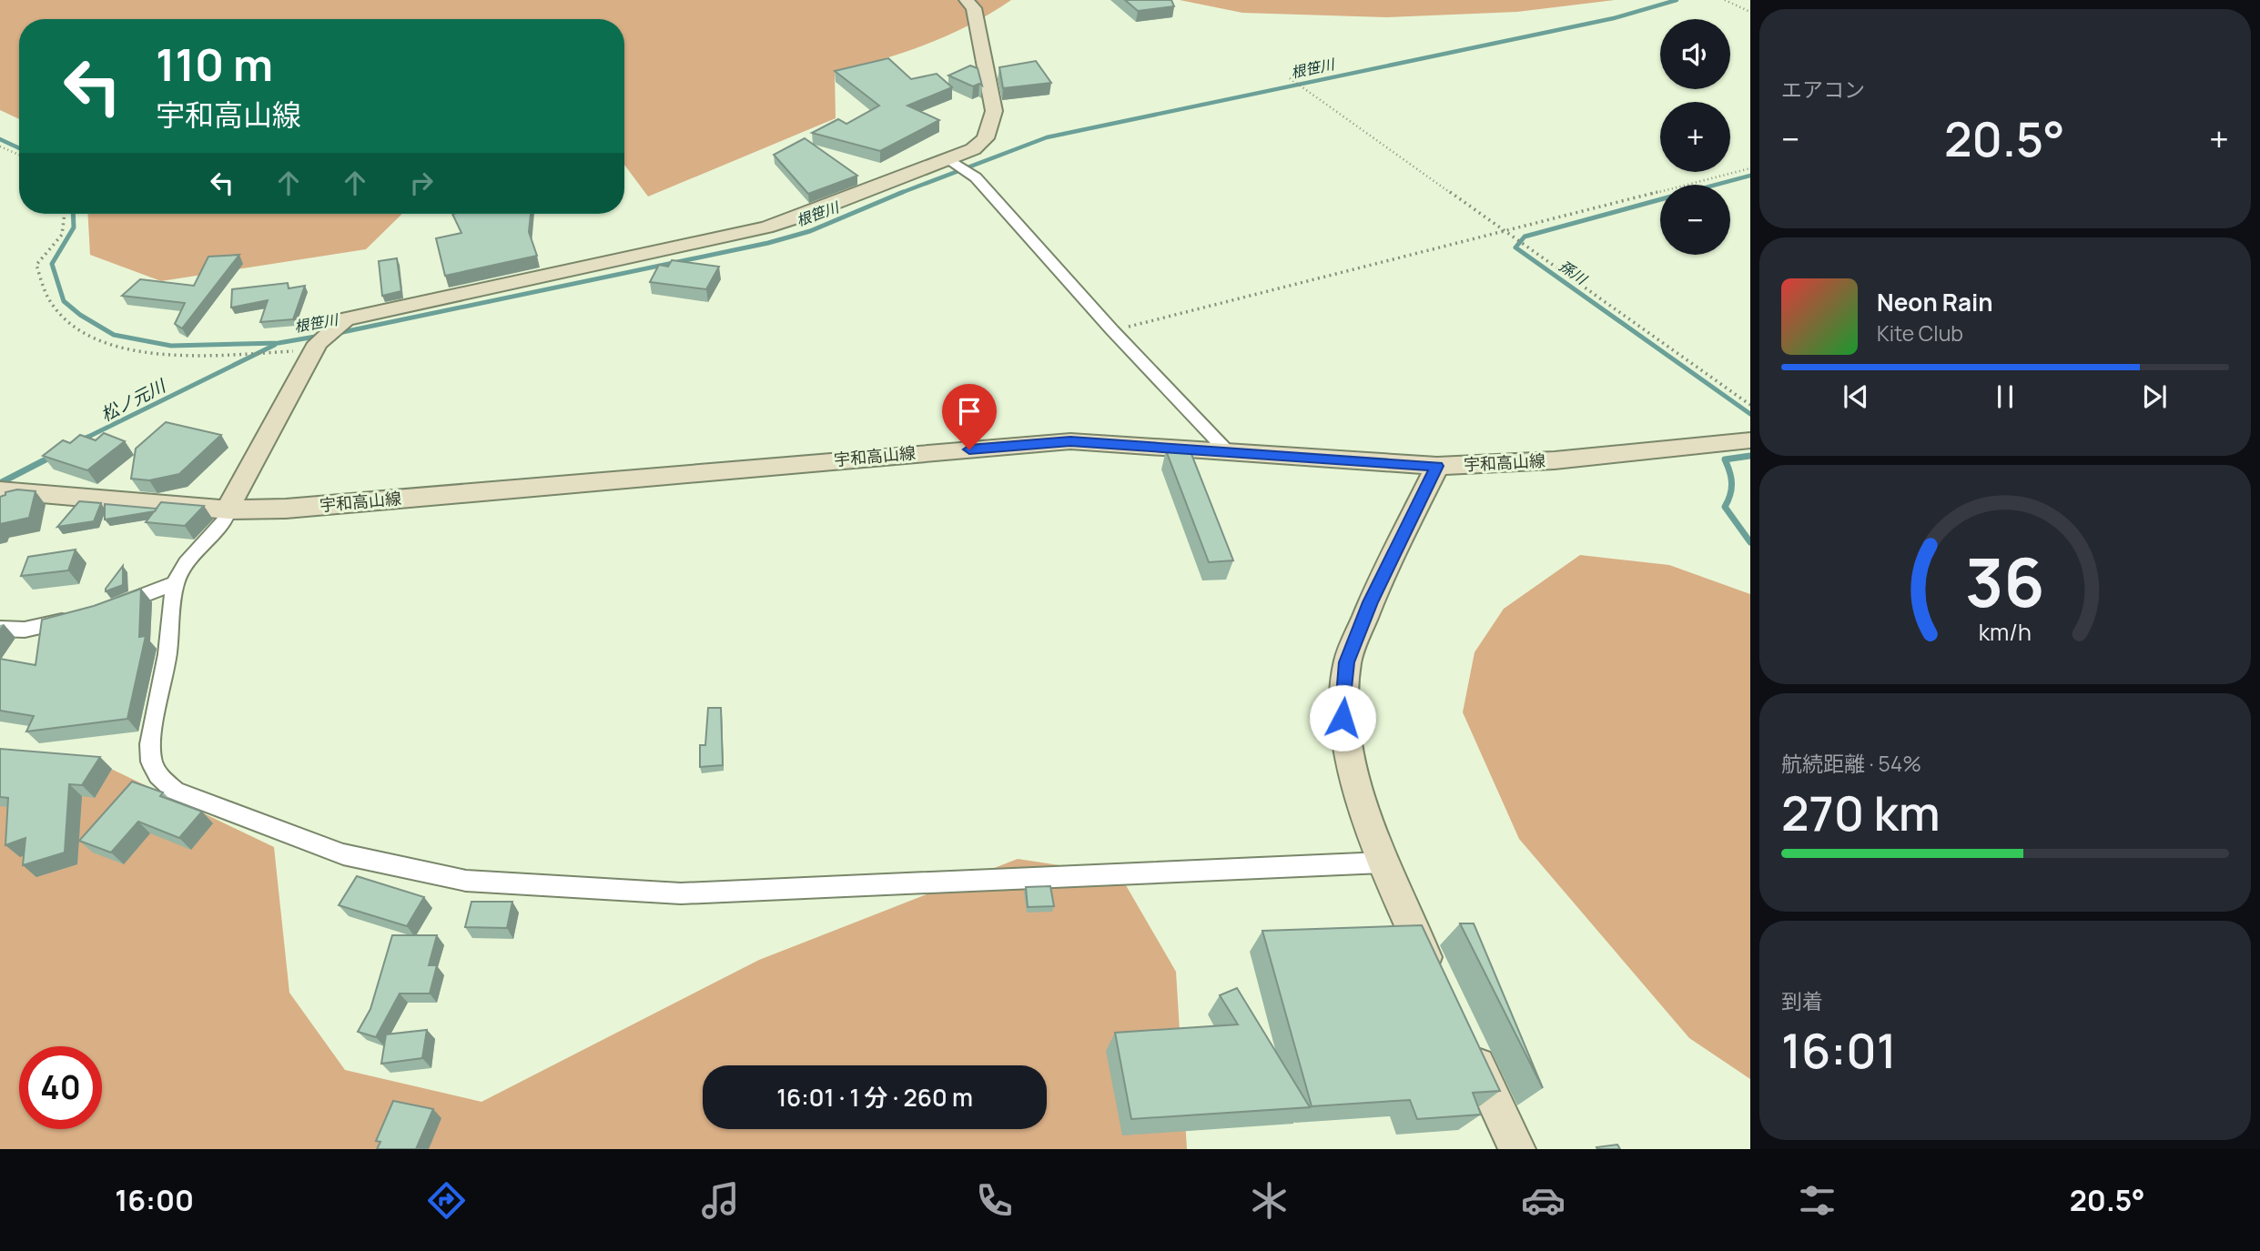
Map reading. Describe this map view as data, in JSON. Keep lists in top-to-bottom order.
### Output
{
  "streets": {
    "street": ["宇和高山線"]
  },
  "water": ["根笹川", "孫川", "松ノ元川"],
  "page": {
    "tile": [
      "エアコン",
      ["航続距離 · 54%", "270 km"],
      ["到着", "16:01"]
    ],
    "map_buttons": ["+", "−"],
    "turn": ["110 m", "宇和高山線"],
    "heat": ["−", "20.5°", "+"],
    "song": ["Neon Rain", "Kite Club"],
    "limit": "40",
    "trip": "16:01 · 1 分 · 260 m",
    "tabs": ["16:00", "20.5°"],
    "gauge": ["36", "km/h"]
  }
}
